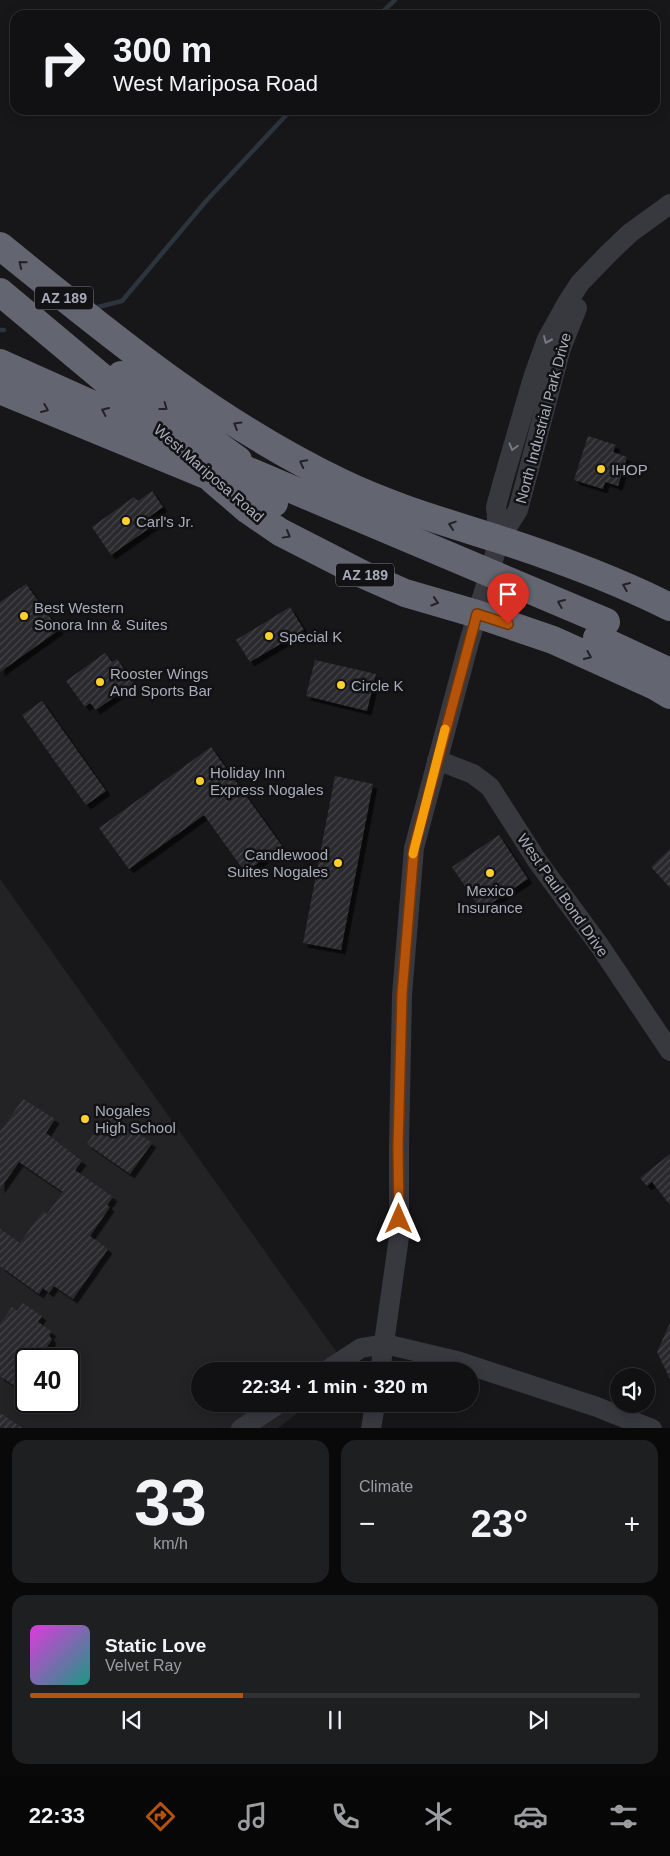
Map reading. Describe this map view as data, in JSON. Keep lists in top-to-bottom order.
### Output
{
  "streets": {
    "highway": ["AZ 189", "West Mariposa Road"],
    "street": ["North Industrial Park Drive", "West Paul Bond Drive"]
  },
  "crossings": [
    ["North Industrial Park Drive", "West Mariposa Road"],
    ["North Industrial Park Drive", "West Paul Bond Drive"]
  ],
  "places": [
    "IHOP",
    "Carl's Jr.",
    "Best Western Sonora Inn & Suites",
    "Special K",
    "Rooster Wings And Sports Bar",
    "Circle K",
    "Holiday Inn Express Nogales",
    "Candlewood Suites Nogales",
    "Mexico Insurance",
    "Nogales High School"
  ],
  "page": {
    "turn": ["300 m", "West Mariposa Road"],
    "limit": "40",
    "trip": "22:34 · 1 min · 320 m",
    "tile": [
      ["33", "km/h"],
      "Climate"
    ],
    "heat": ["−", "23°", "+"],
    "song": ["Static Love", "Velvet Ray"],
    "tabs": "22:33"
  }
}
